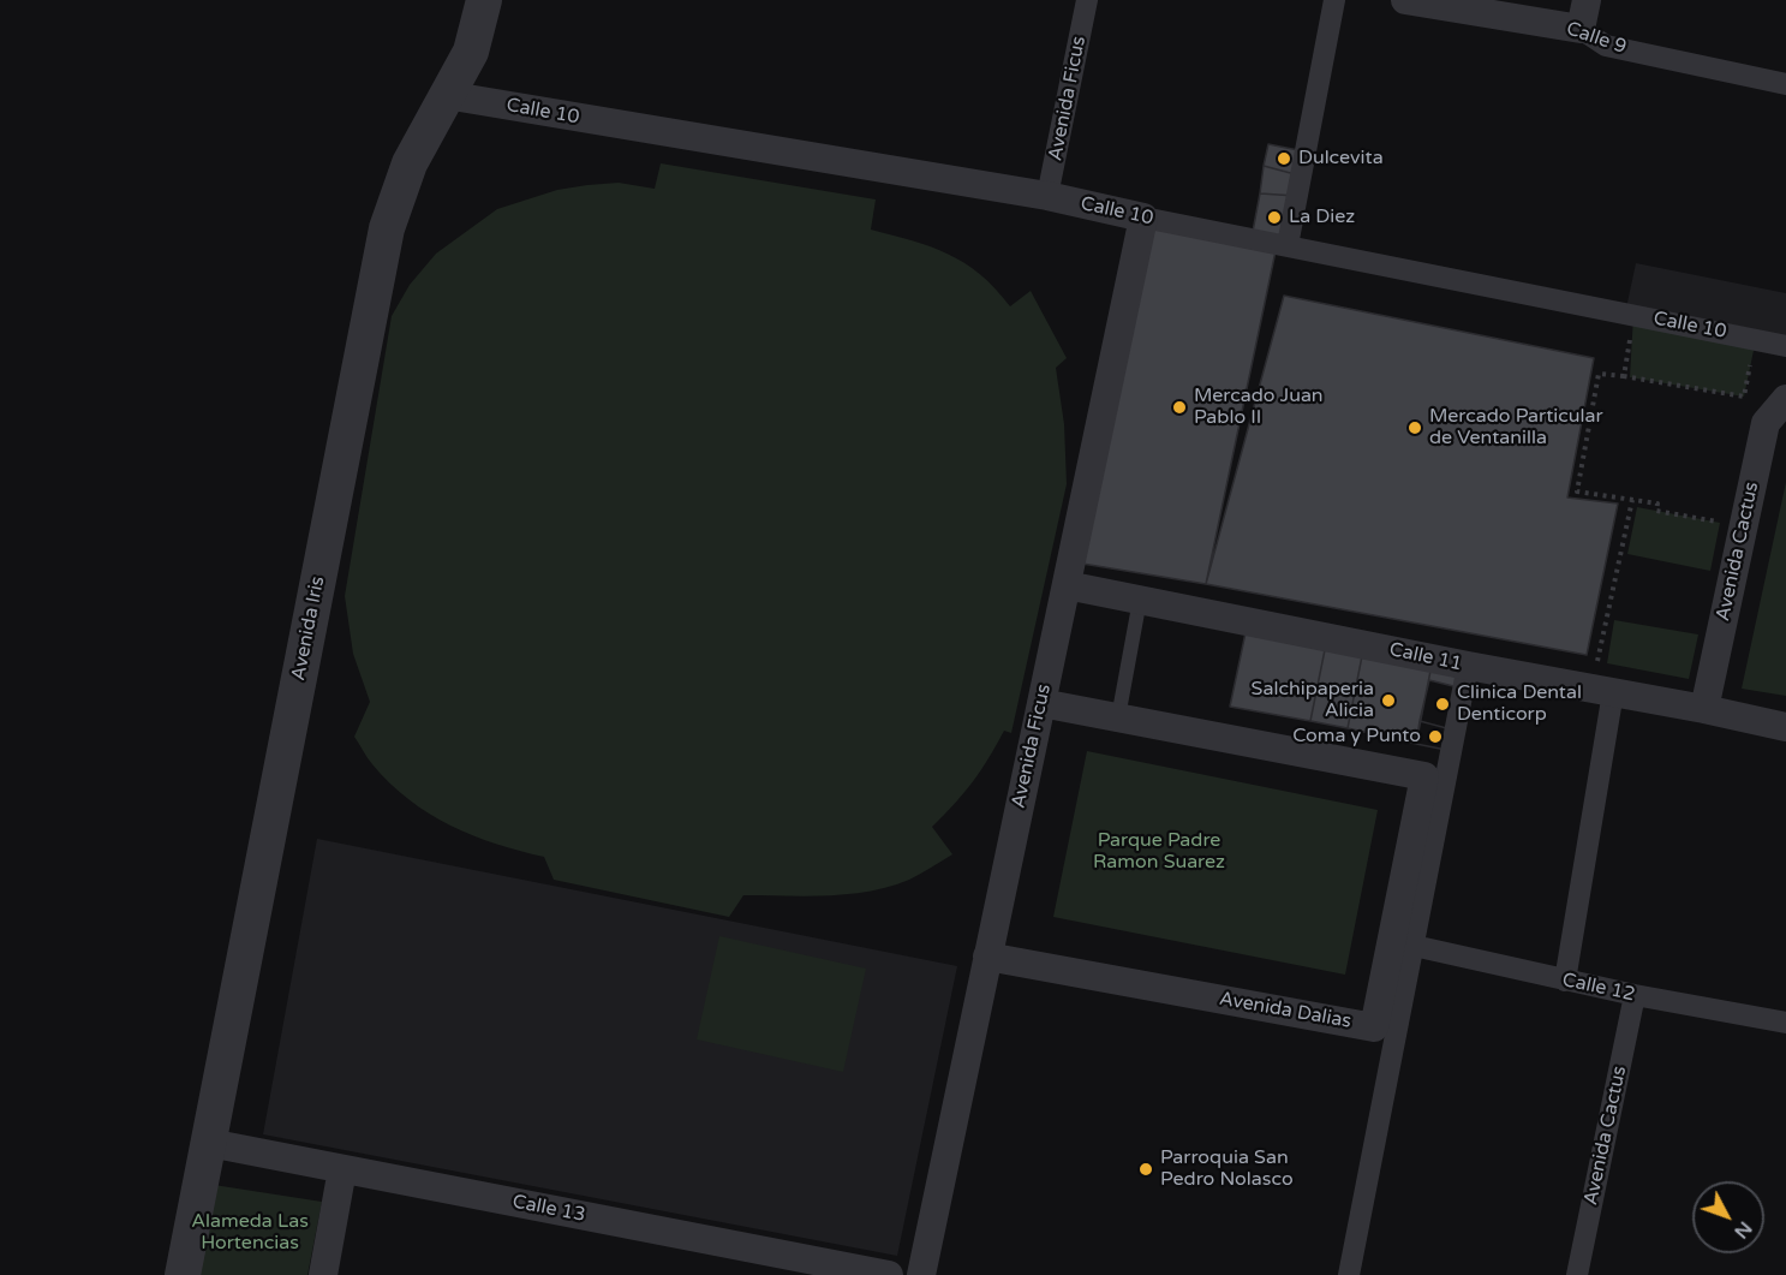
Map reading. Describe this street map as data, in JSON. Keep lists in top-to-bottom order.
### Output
{
  "streets": {
    "street": [
      "Calle 9",
      "Avenida Ficus",
      "Calle 10",
      "Avenida Cactus",
      "Avenida Iris",
      "Calle 11",
      "Calle 12",
      "Avenida Dalias",
      "Calle 13"
    ]
  },
  "crossings": [
    ["Avenida Ficus", "Calle 10"],
    ["Avenida Ficus", "Calle 11"],
    ["Avenida Ficus", "Avenida Dalias"],
    ["Calle 10", "Avenida Iris"],
    ["Avenida Cactus", "Calle 11"],
    ["Avenida Cactus", "Calle 12"],
    ["Avenida Iris", "Calle 13"]
  ],
  "parks": ["Parque Padre Ramon Suarez", "Alameda Las Hortencias"],
  "places": [
    "Dulcevita",
    "La Diez",
    "Mercado Juan Pablo II",
    "Mercado Particular de Ventanilla",
    "Salchipaperia Alicia",
    "Clinica Dental Denticorp",
    "Coma y Punto",
    "Parroquia San Pedro Nolasco"
  ],
  "north": "bottom right"
}
